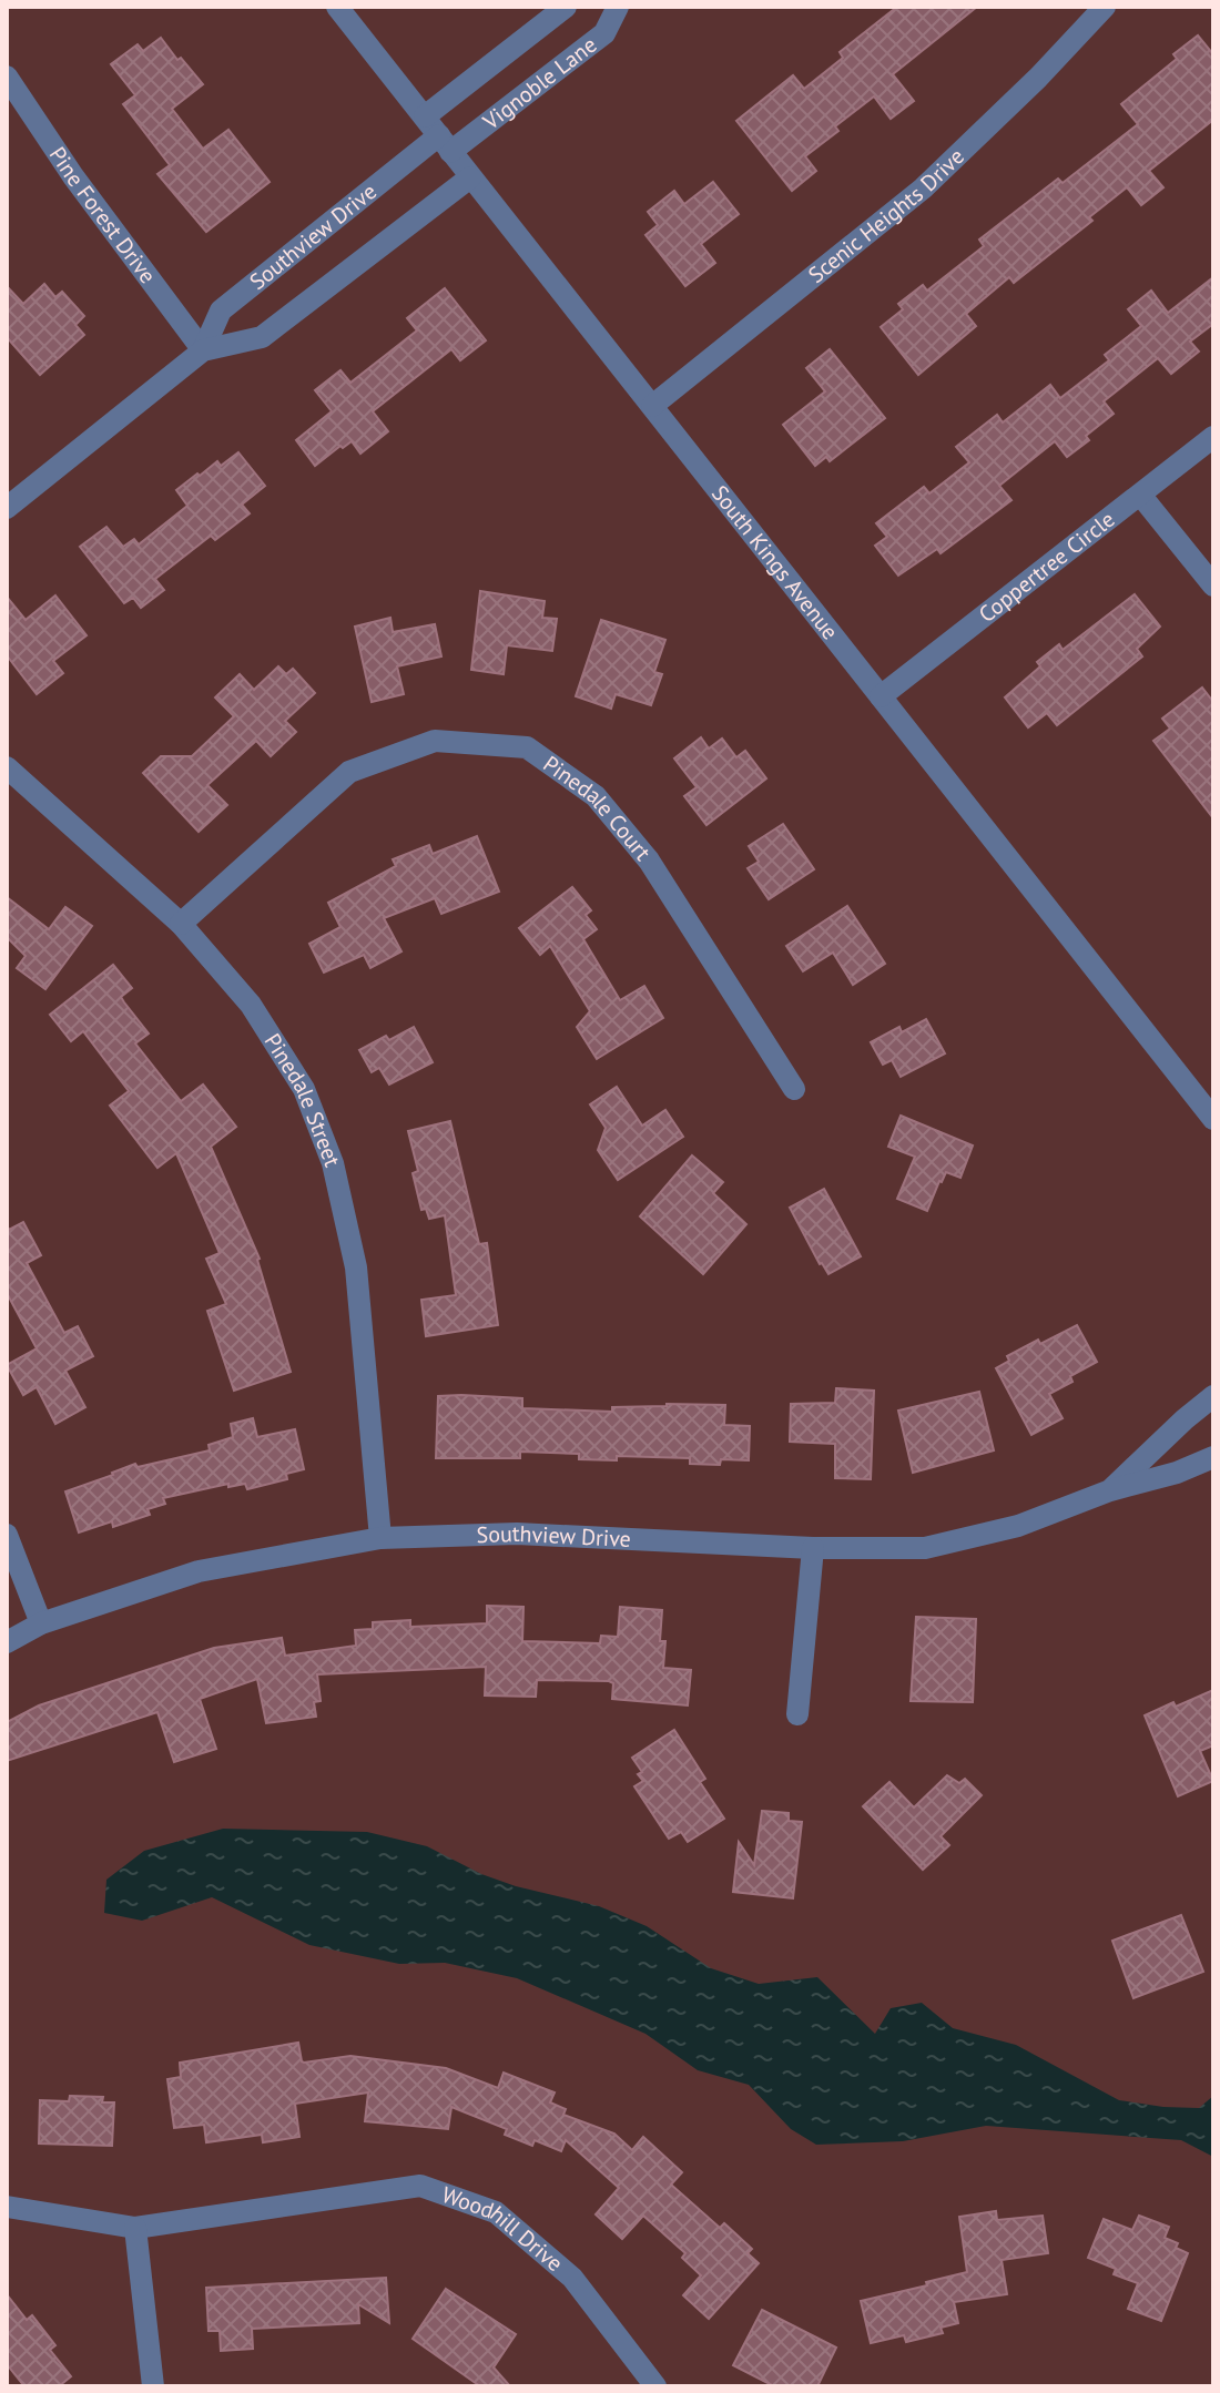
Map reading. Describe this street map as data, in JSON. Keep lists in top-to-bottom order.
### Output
{
  "streets": {
    "street": [
      "Vignoble Lane",
      "Pine Forest Drive",
      "Scenic Heights Drive",
      "Southview Drive",
      "South Kings Avenue",
      "Coppertree Circle",
      "Pinedale Court",
      "Pinedale Street",
      "Woodhill Drive"
    ]
  },
  "crossings": [
    ["Vignoble Lane", "Southview Drive"],
    ["Vignoble Lane", "South Kings Avenue"],
    ["Pine Forest Drive", "Southview Drive"],
    ["Scenic Heights Drive", "South Kings Avenue"],
    ["Southview Drive", "South Kings Avenue"],
    ["Southview Drive", "Pinedale Street"],
    ["South Kings Avenue", "Coppertree Circle"],
    ["Pinedale Court", "Pinedale Street"]
  ]
}
